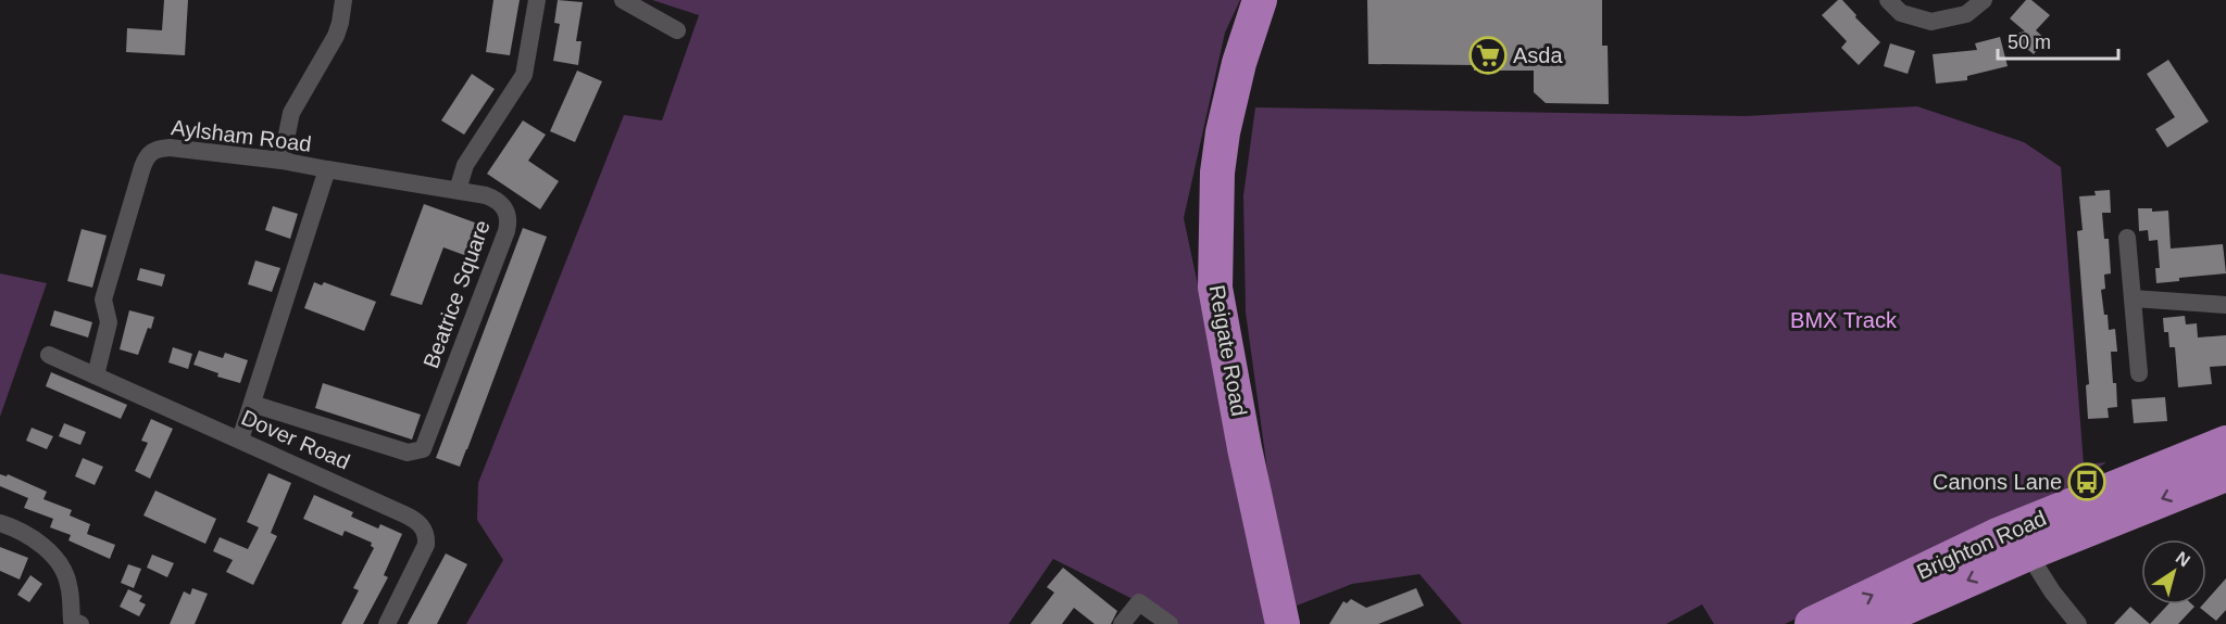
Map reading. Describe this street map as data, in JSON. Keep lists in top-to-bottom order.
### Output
{
  "streets": {
    "highway": ["Reigate Road", "Brighton Road"],
    "street": ["Aylsham Road", "Beatrice Square", "Dover Road"]
  },
  "crossings": [
    ["Aylsham Road", "Beatrice Square"],
    ["Aylsham Road", "Dover Road"]
  ],
  "parks": ["BMX Track"],
  "places": {
    "supermarket": ["Asda"],
    "bus stop": ["Canons Lane"]
  },
  "scale_bar": "50 m",
  "north": "top right"
}
